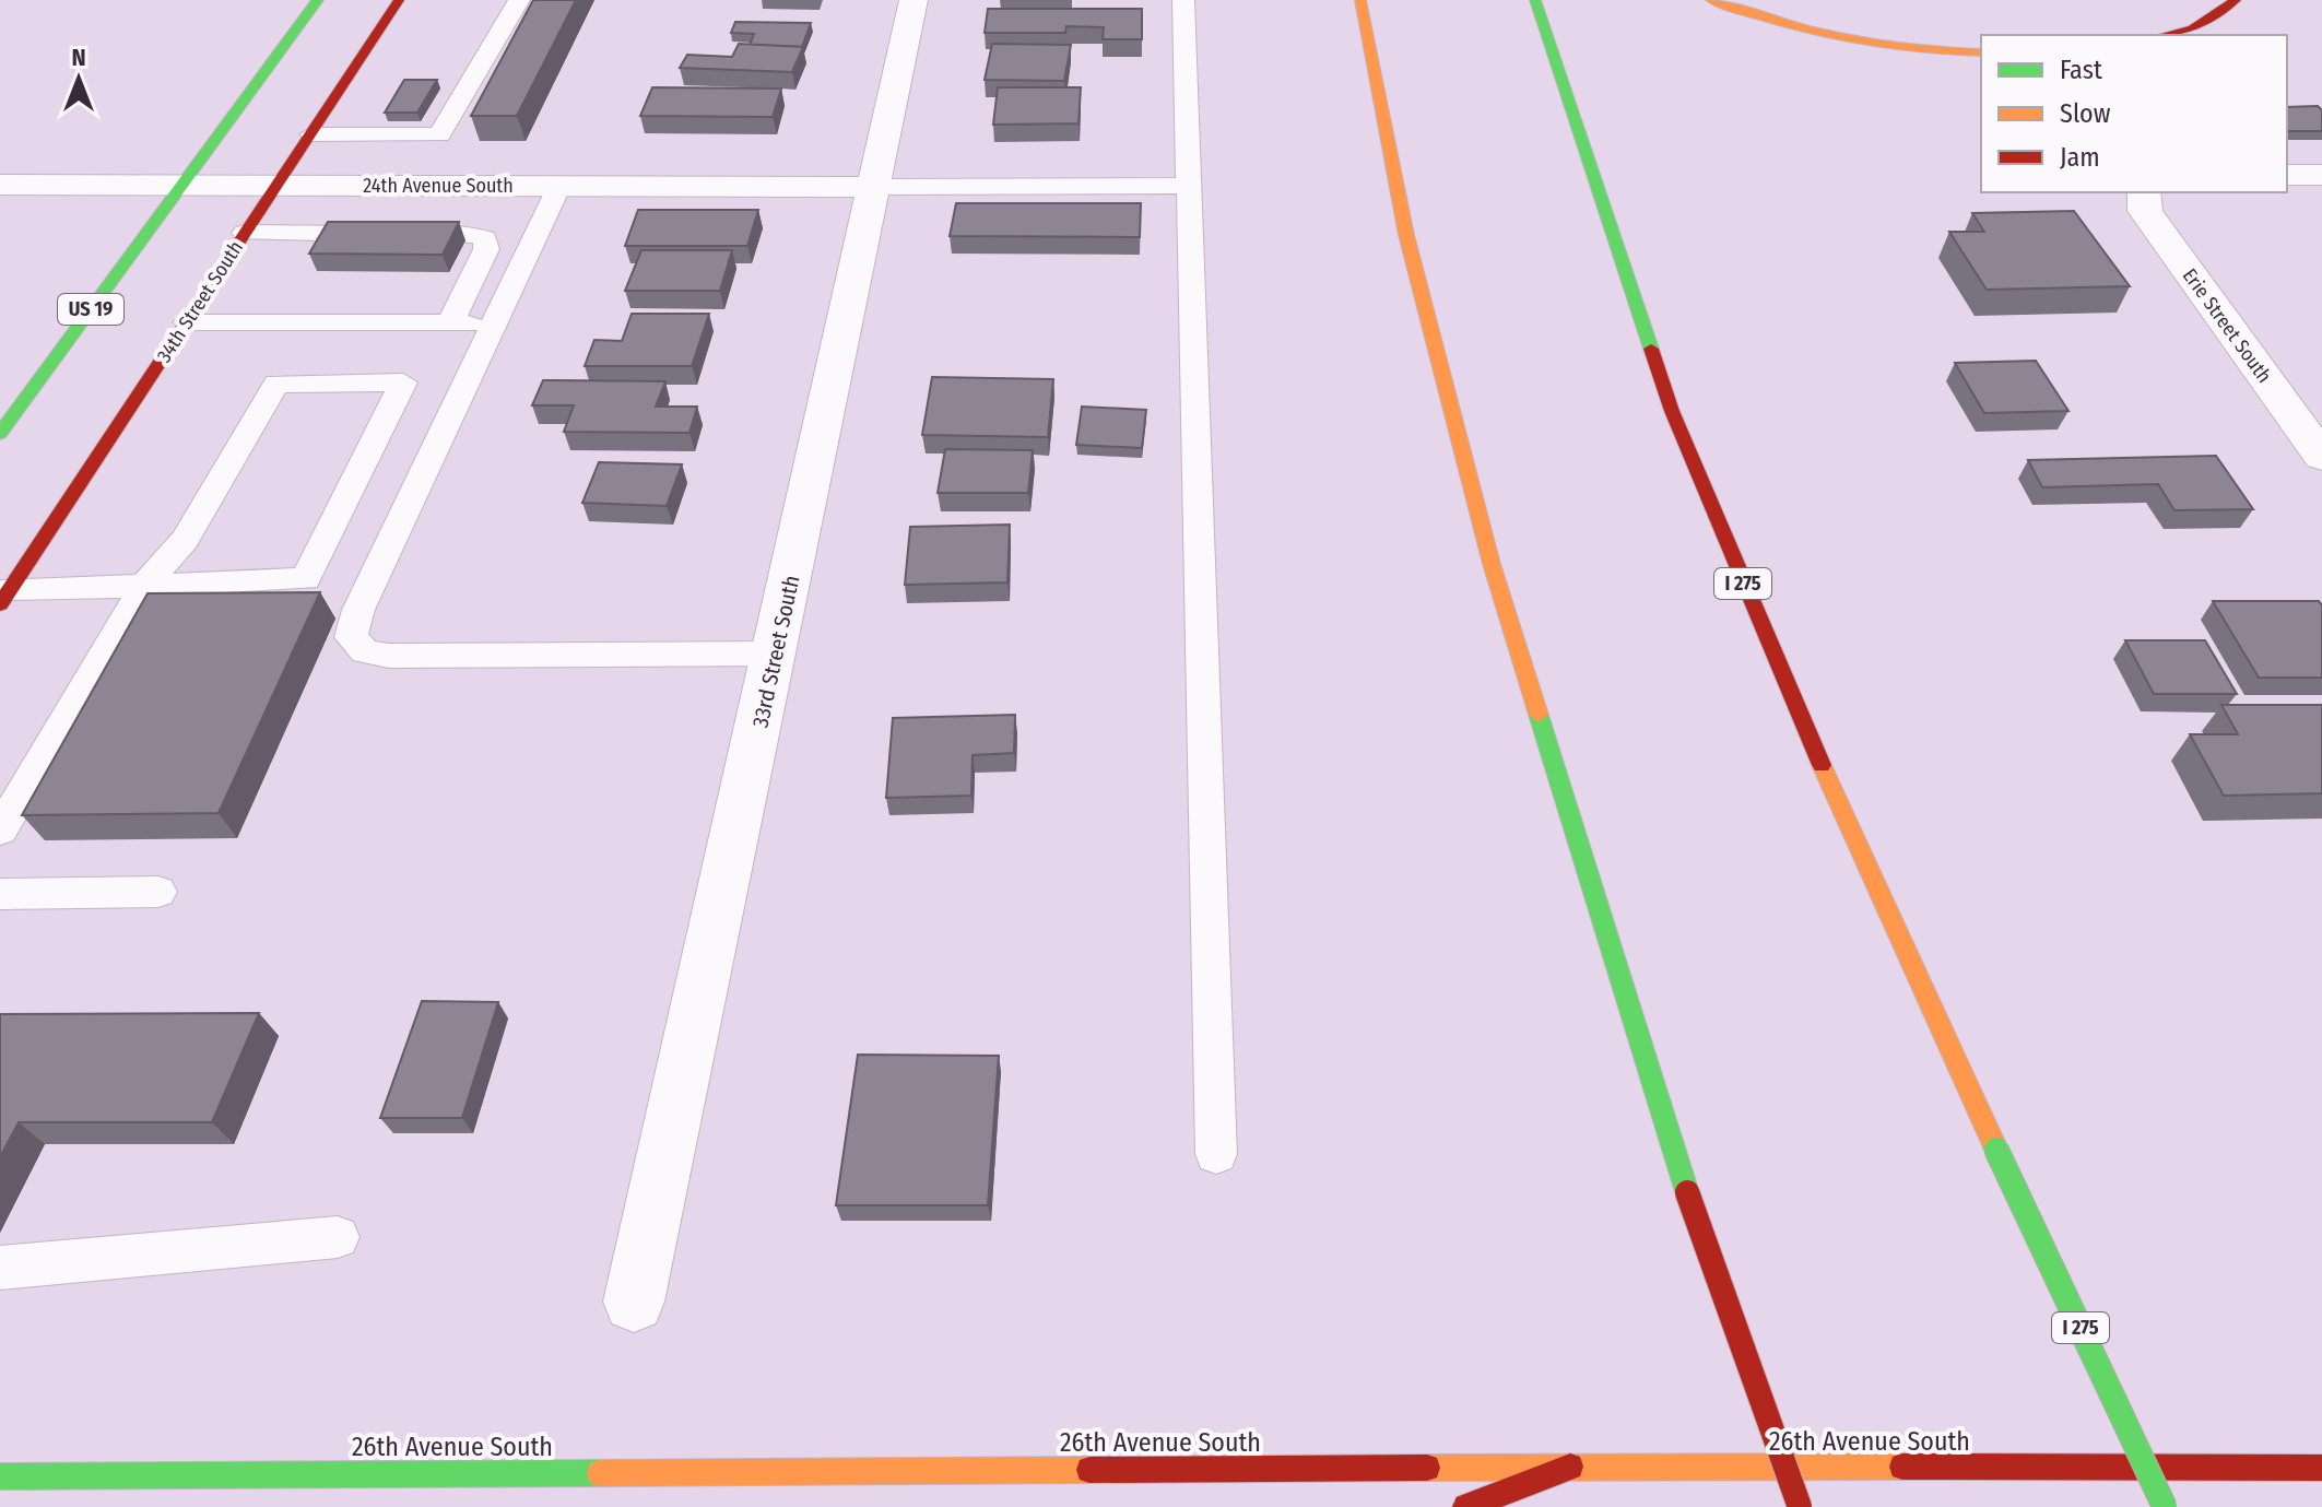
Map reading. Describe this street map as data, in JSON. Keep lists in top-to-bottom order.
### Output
{
  "streets": {
    "main road": [
      "34th Street South",
      "US 19",
      "I 275",
      "26th Avenue South"
    ],
    "street": ["24th Avenue South", "Erie Street South", "33rd Street South"]
  },
  "crossings": [
    ["24th Avenue South", "34th Street South"],
    ["24th Avenue South", "US 19"],
    ["24th Avenue South", "33rd Street South"]
  ],
  "legend": ["Fast", "Slow", "Jam"],
  "north": "top"
}
